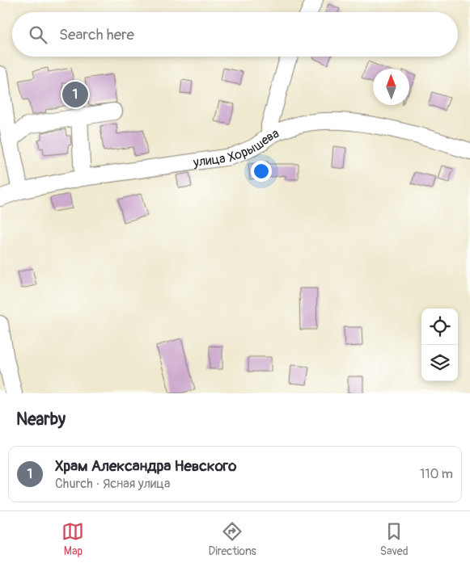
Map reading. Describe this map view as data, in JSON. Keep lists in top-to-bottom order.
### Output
{
  "streets": {
    "street": ["улица Хорышева"]
  },
  "north": "top",
  "page": {
    "search": "Search here",
    "pins": "1",
    "heading": "Nearby",
    "list": [
      {
        "mark": "1",
        "name": "Храм Александра Невского",
        "note": "Church · Ясная улица",
        "value": "110 m"
      }
    ],
    "nav": ["Map", "Directions", "Saved"]
  }
}
